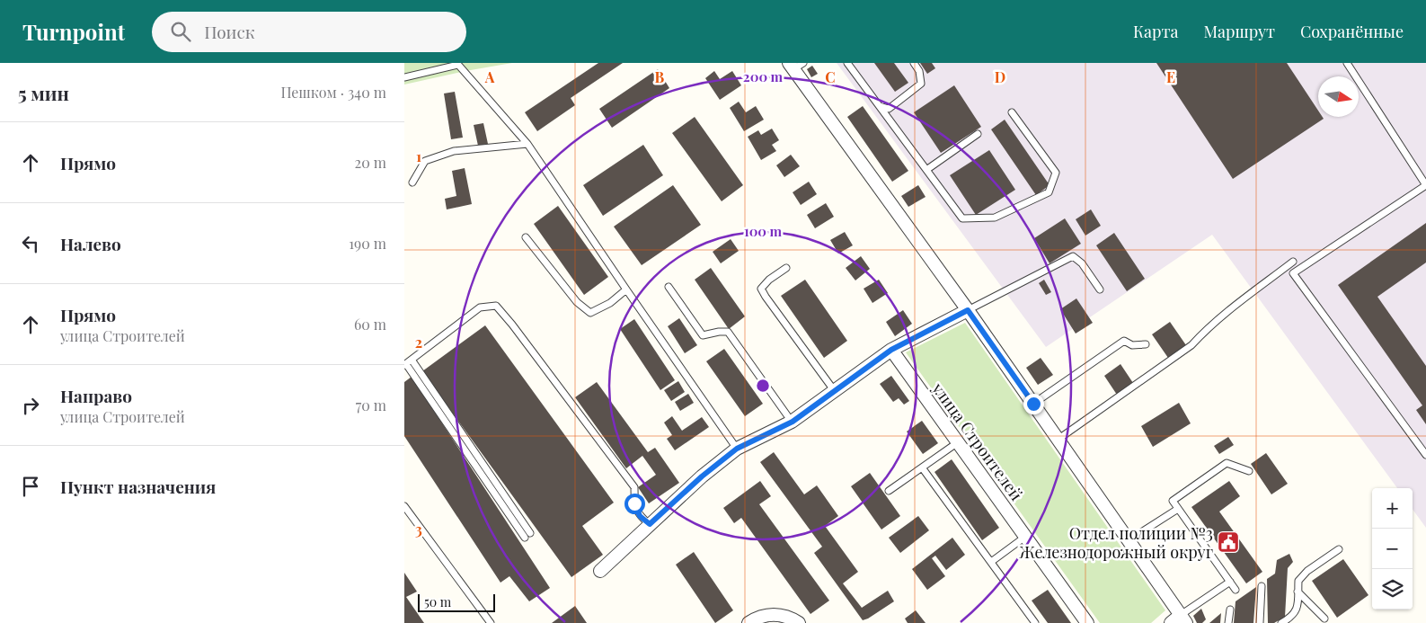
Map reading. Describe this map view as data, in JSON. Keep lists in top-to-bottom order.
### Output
{
  "streets": {
    "street": ["улица Строителей"]
  },
  "places": {
    "public building": ["Отдел полиции №3 Железнодорожный округ"]
  },
  "scale_bar": "50 m",
  "north": "right",
  "page": {
    "header": "Turnpoint",
    "search": "Поиск",
    "nav": ["Карта", "Маршрут", "Сохранённые"],
    "heading": ["5 мин", "Пешком · 340 m"],
    "list": [
      ["Прямо", "20 m"],
      ["Налево", "190 m"],
      ["Прямо", "улица Строителей", "60 m"],
      ["Направо", "улица Строителей", "70 m"],
      "Пункт назначения"
    ],
    "map_buttons": ["+", "−"],
    "scale": "50 m"
  },
  "grid": {
    "columns": [
      "A",
      "B",
      "C",
      "D",
      "E"
    ],
    "rows": ["1", "2", "3"]
  },
  "rings": ["200 m", "100 m"]
}
